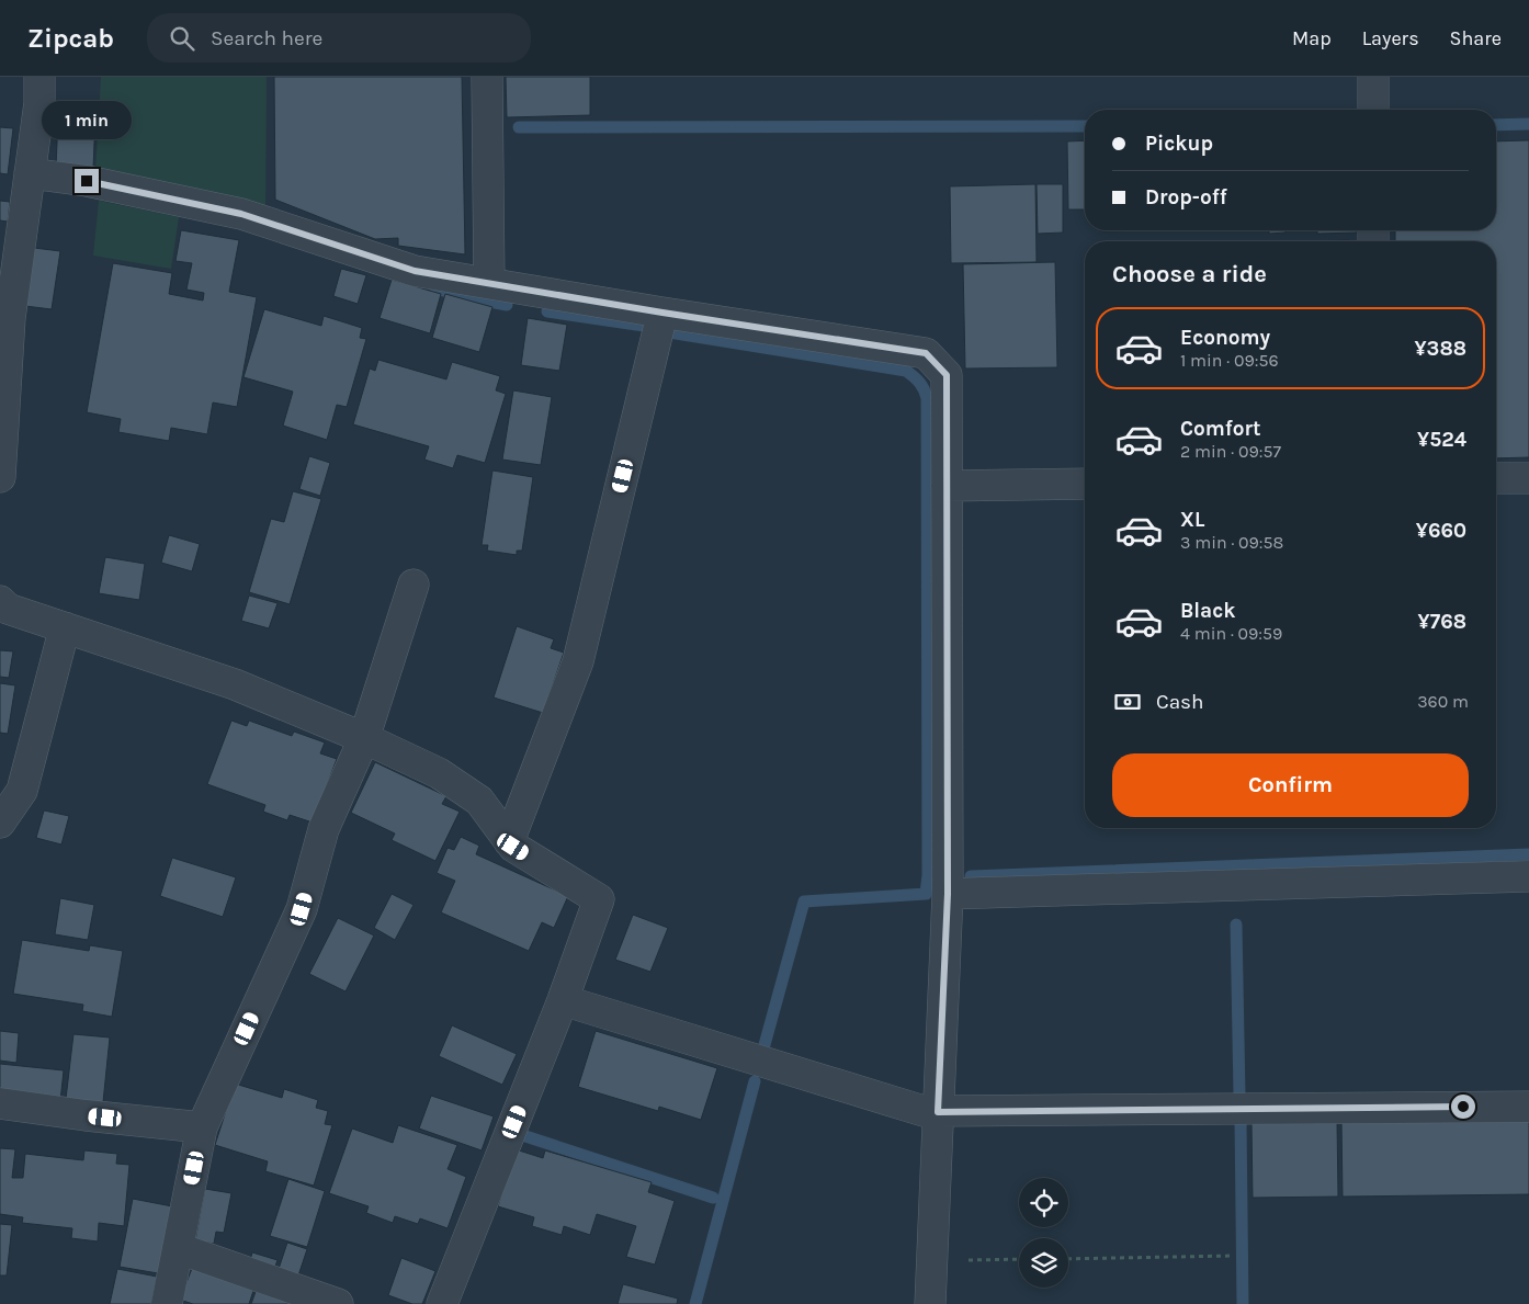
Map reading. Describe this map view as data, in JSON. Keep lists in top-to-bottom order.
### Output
{
  "page": {
    "header": "Zipcab",
    "search": "Search here",
    "nav": ["Map", "Layers", "Share"],
    "bubble": "1 min",
    "banner": ["Pickup", "Drop-off"],
    "heading": "Choose a ride",
    "list": [
      {
        "name": "Economy",
        "note": "1 min · 09:56",
        "value": "¥388"
      },
      {
        "name": "Comfort",
        "note": "2 min · 09:57",
        "value": "¥524"
      },
      {
        "name": "XL",
        "note": "3 min · 09:58",
        "value": "¥660"
      },
      {
        "name": "Black",
        "note": "4 min · 09:59",
        "value": "¥768"
      }
    ],
    "pay": ["Cash", "360 m"],
    "buttons": "Confirm"
  }
}
